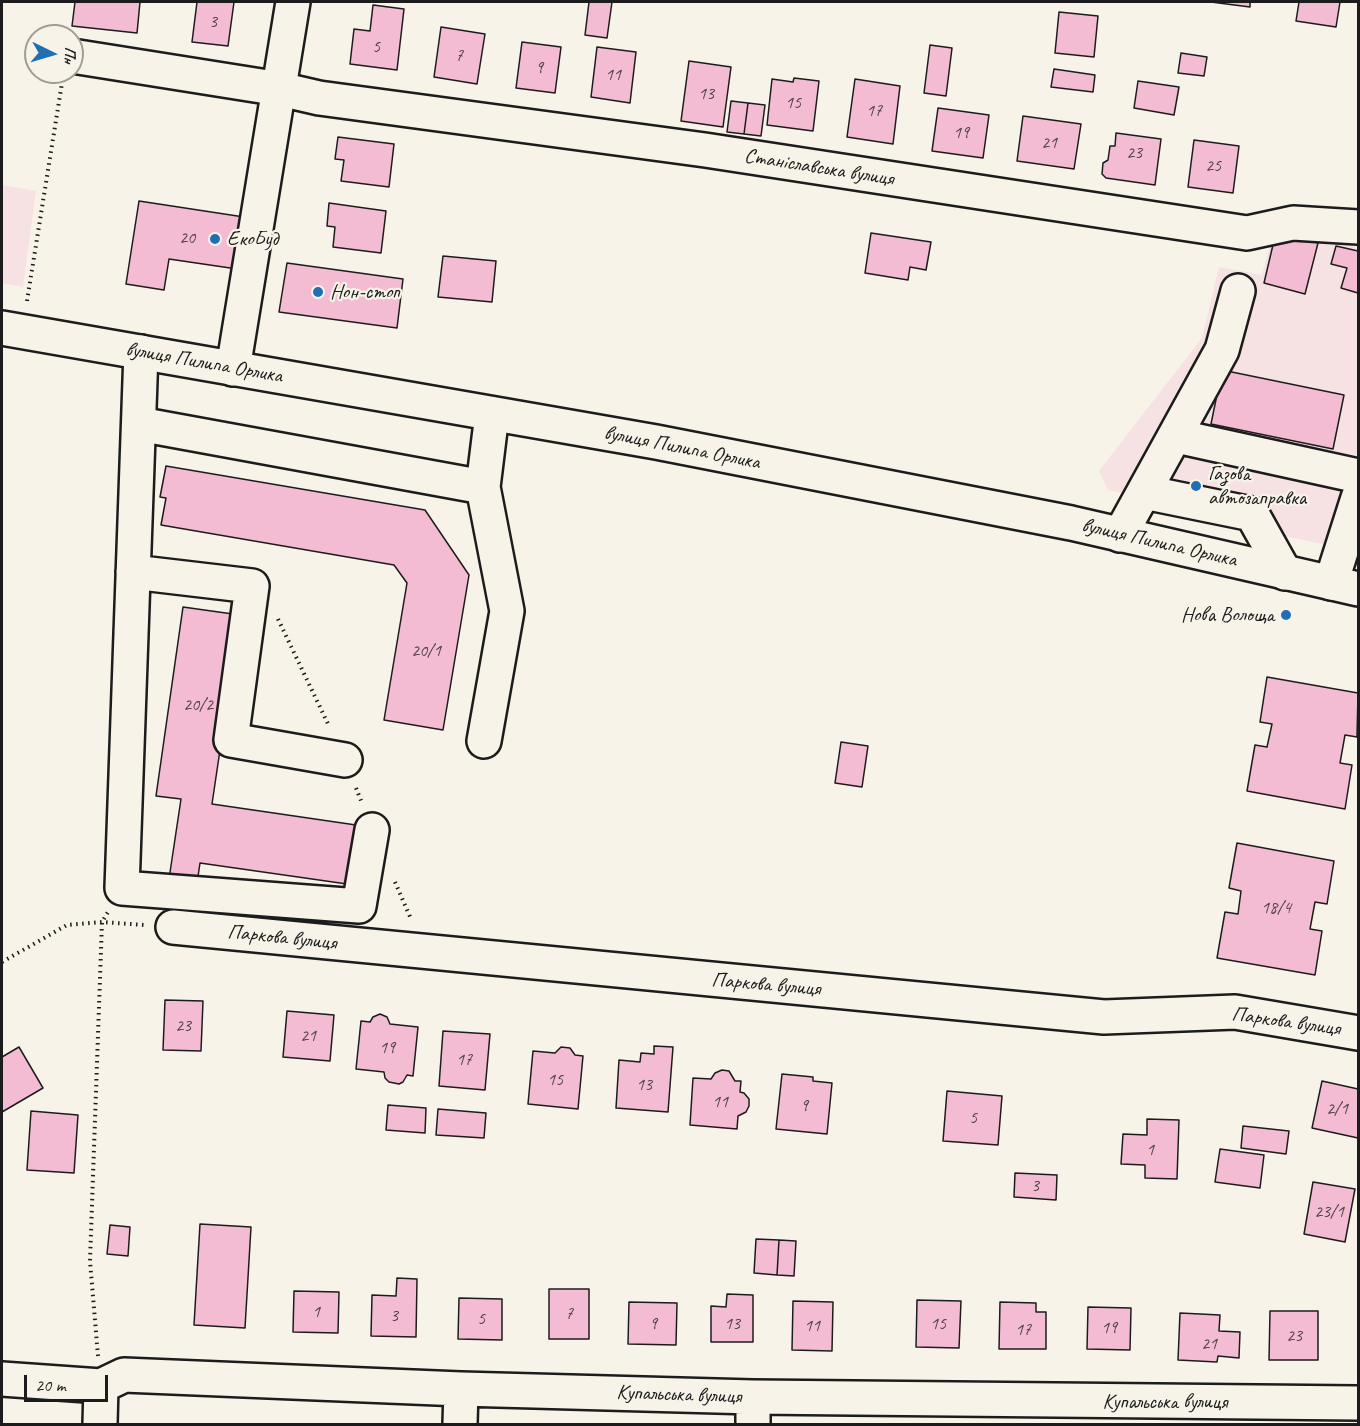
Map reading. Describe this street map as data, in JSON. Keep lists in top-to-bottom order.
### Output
{
  "streets": {
    "street": [
      "Станіславська вулиця",
      "вулиця Пилипа Орлика",
      "Паркова вулиця",
      "Купальська вулиця"
    ]
  },
  "places": [
    "ЕкоБуд",
    "Нон-стоп",
    "Газова автозаправка",
    "Нова Волоща"
  ],
  "house_numbers": [
    "3",
    "5",
    "7",
    "9",
    "11",
    "13",
    "15",
    "17",
    "19",
    "21",
    "23",
    "25",
    "20",
    "20/1",
    "20/2",
    "18/4",
    "23",
    "21",
    "19",
    "17",
    "15",
    "13",
    "11",
    "9",
    "2/1",
    "5",
    "1",
    "3",
    "23/1",
    "1",
    "7",
    "3",
    "5",
    "9",
    "13",
    "15",
    "11",
    "19",
    "17",
    "23",
    "21"
  ],
  "scale_bar": "20 m",
  "north": "right"
}
